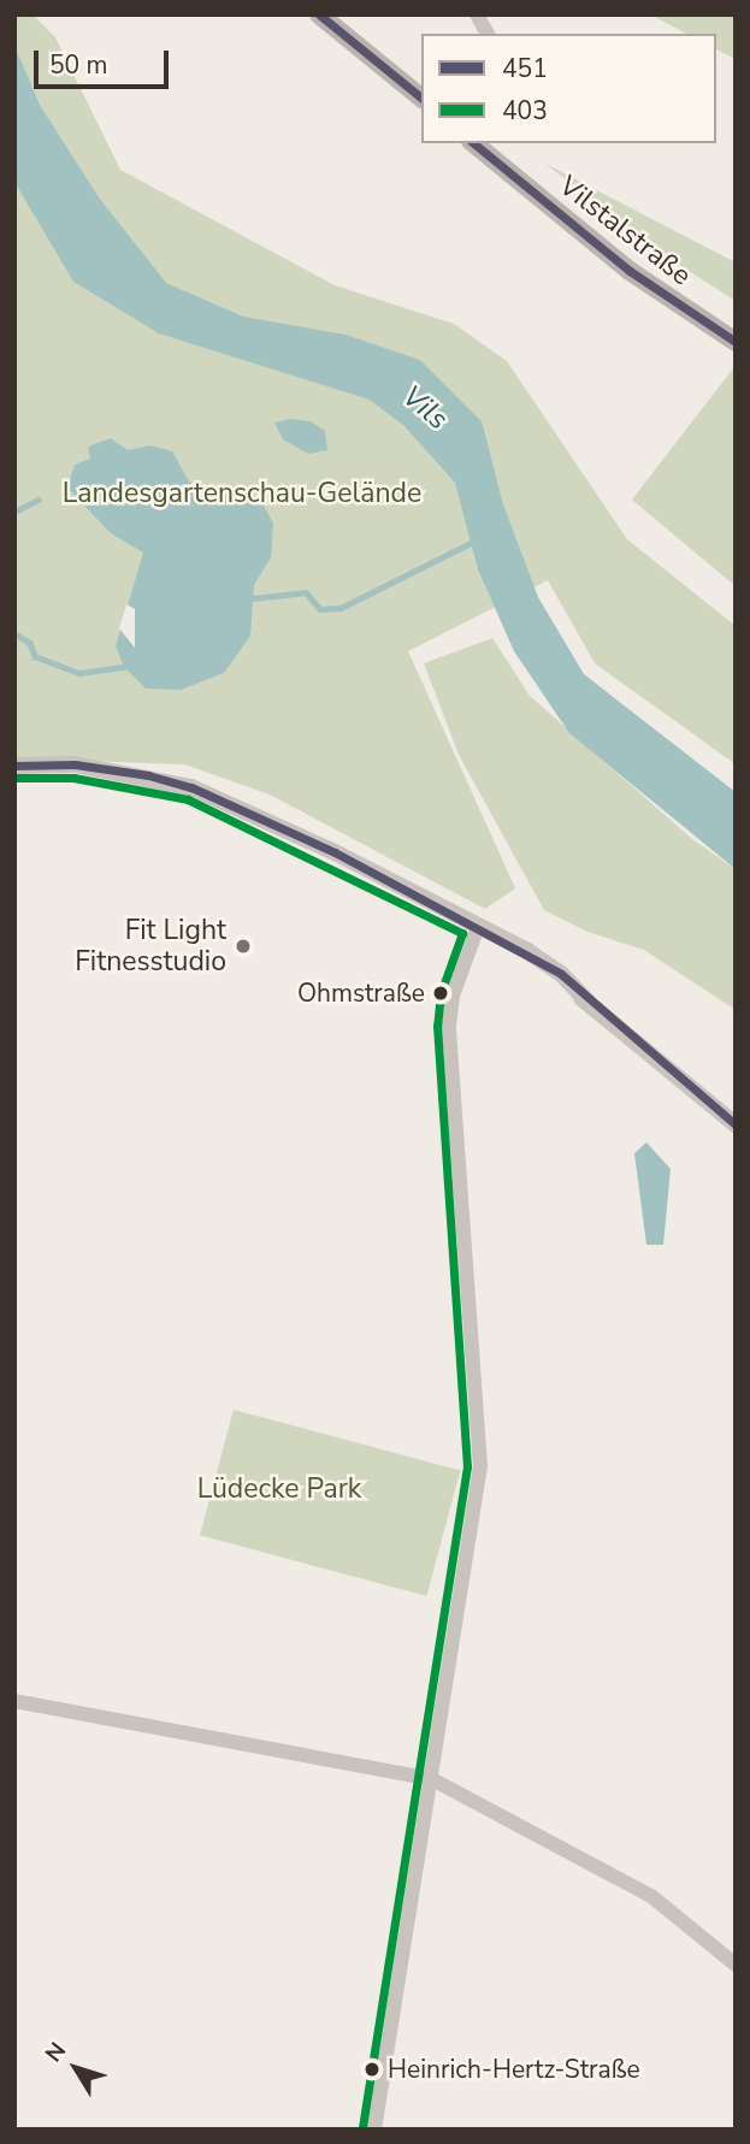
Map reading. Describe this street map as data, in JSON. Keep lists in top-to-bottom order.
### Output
{
  "streets": {
    "main road": ["Vilstalstraße"]
  },
  "water": ["Vils"],
  "parks": ["Landesgartenschau-Gelände", "Lüdecke Park"],
  "places": ["Fit Light Fitnesstudio", "Ohmstraße", "Heinrich-Hertz-Straße"],
  "lines": ["transit line 451", "transit line 403"],
  "legend": ["451", "403"],
  "scale_bar": "50 m",
  "north": "top left"
}
